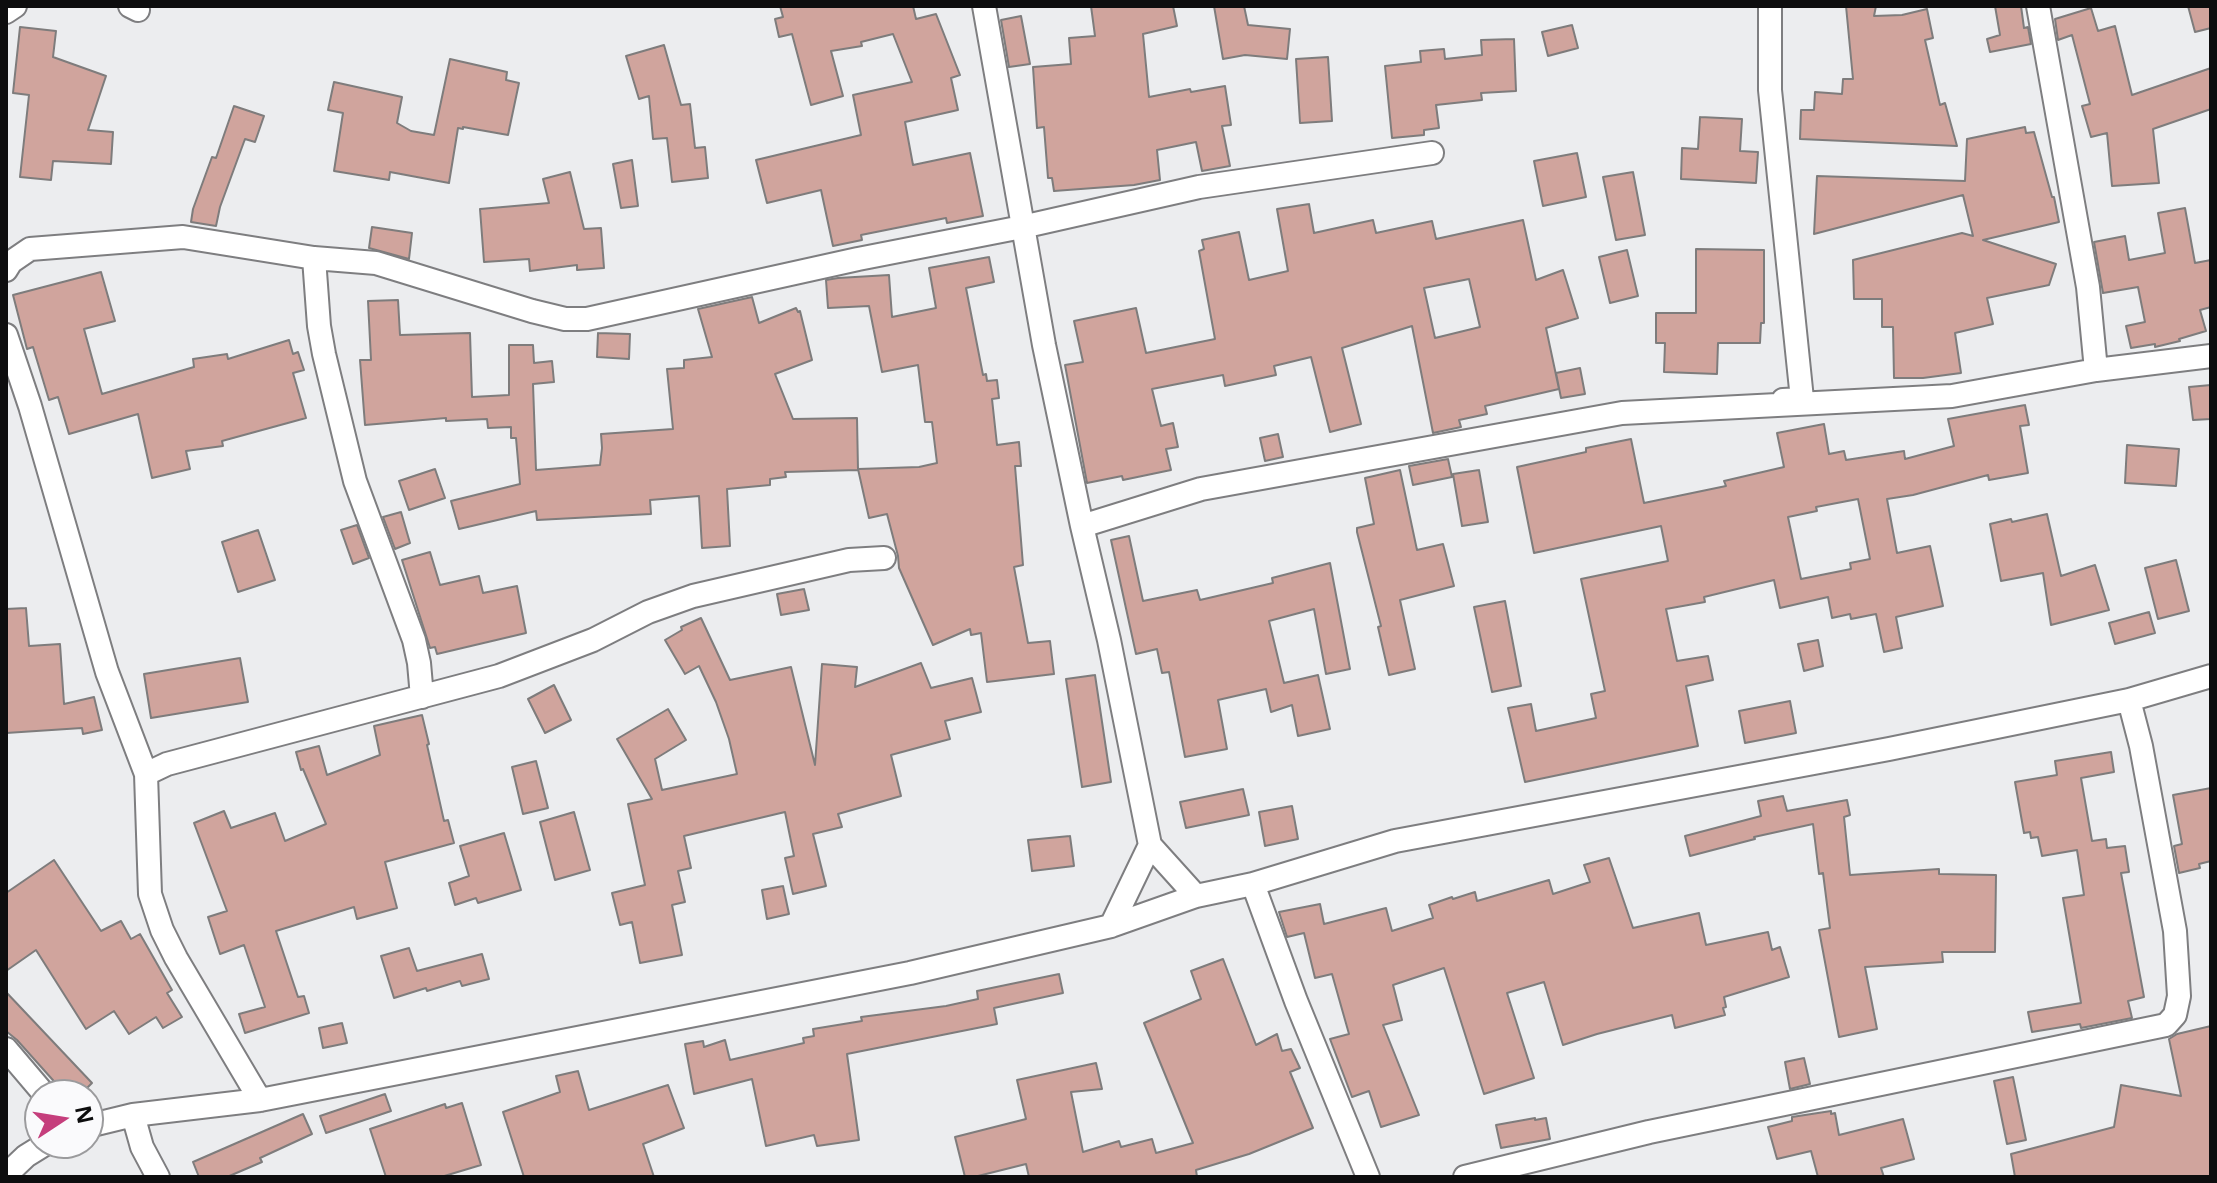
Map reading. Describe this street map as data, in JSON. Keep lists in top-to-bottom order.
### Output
{
  "north": "right"
}
